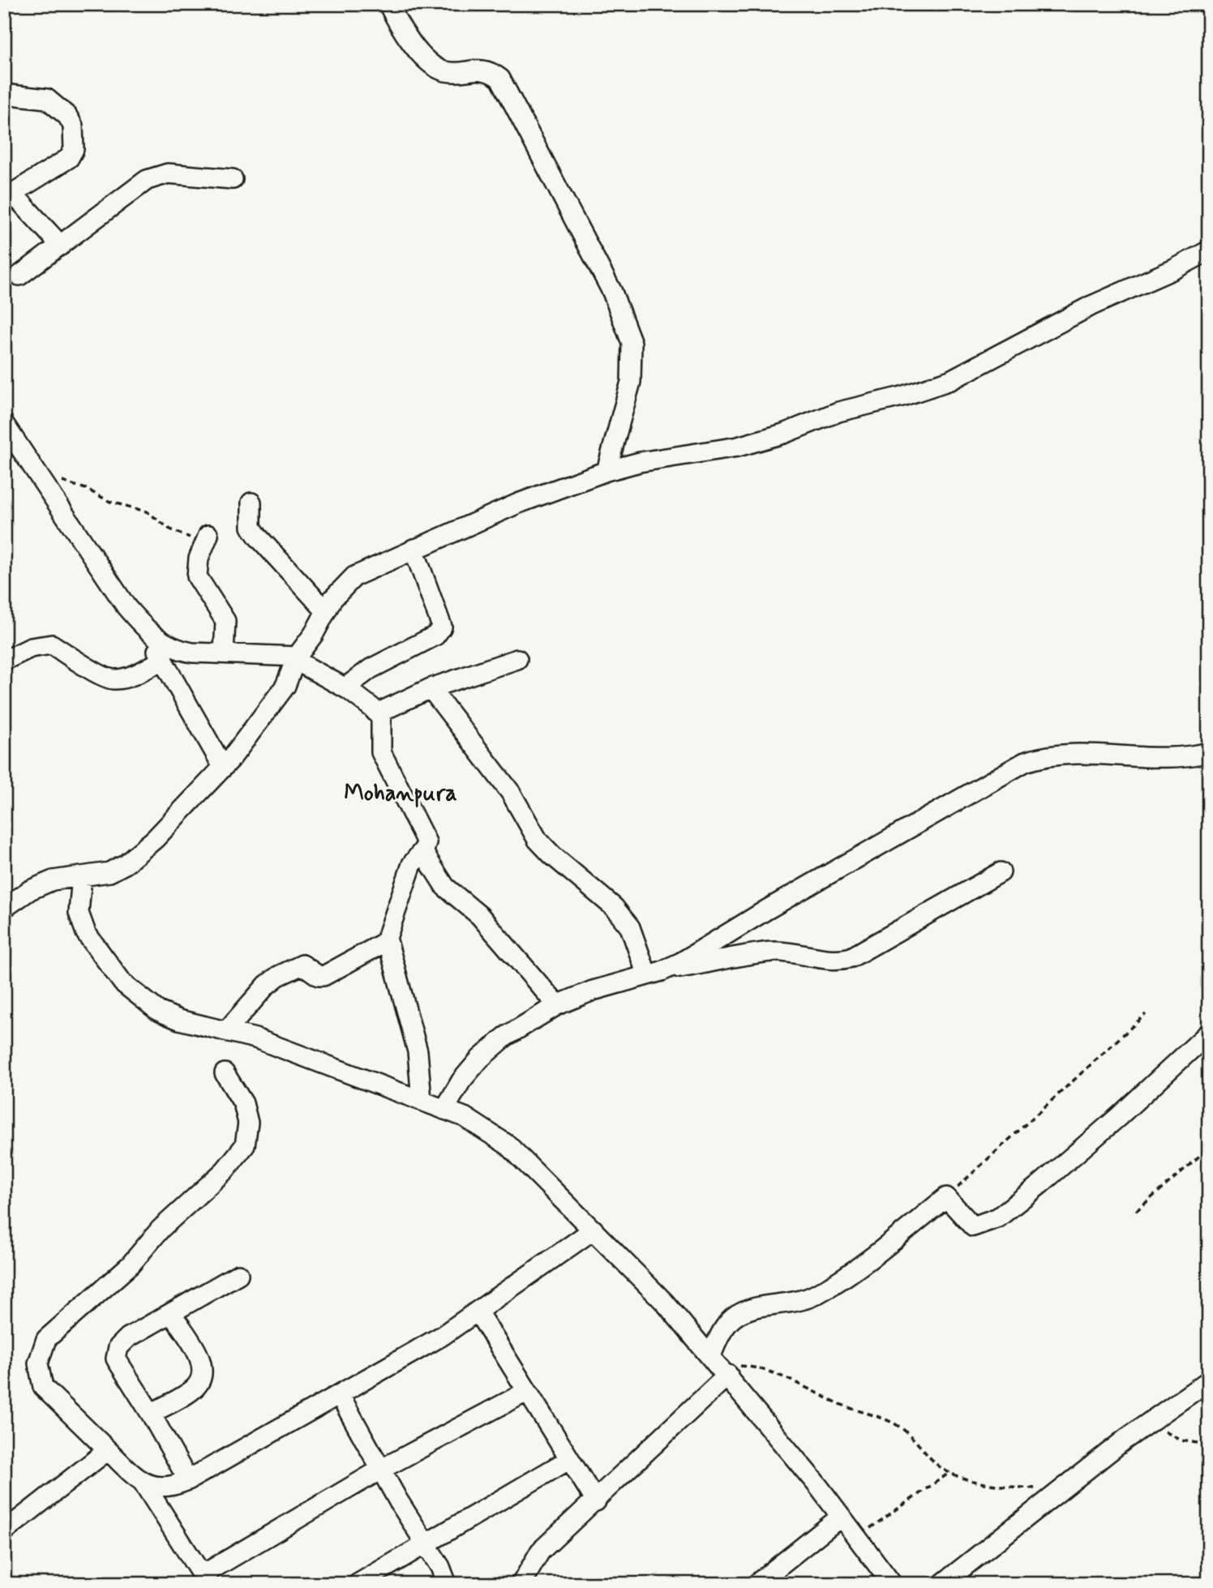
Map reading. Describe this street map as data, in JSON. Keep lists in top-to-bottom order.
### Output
{
  "districts": ["Mohanpura"]
}
